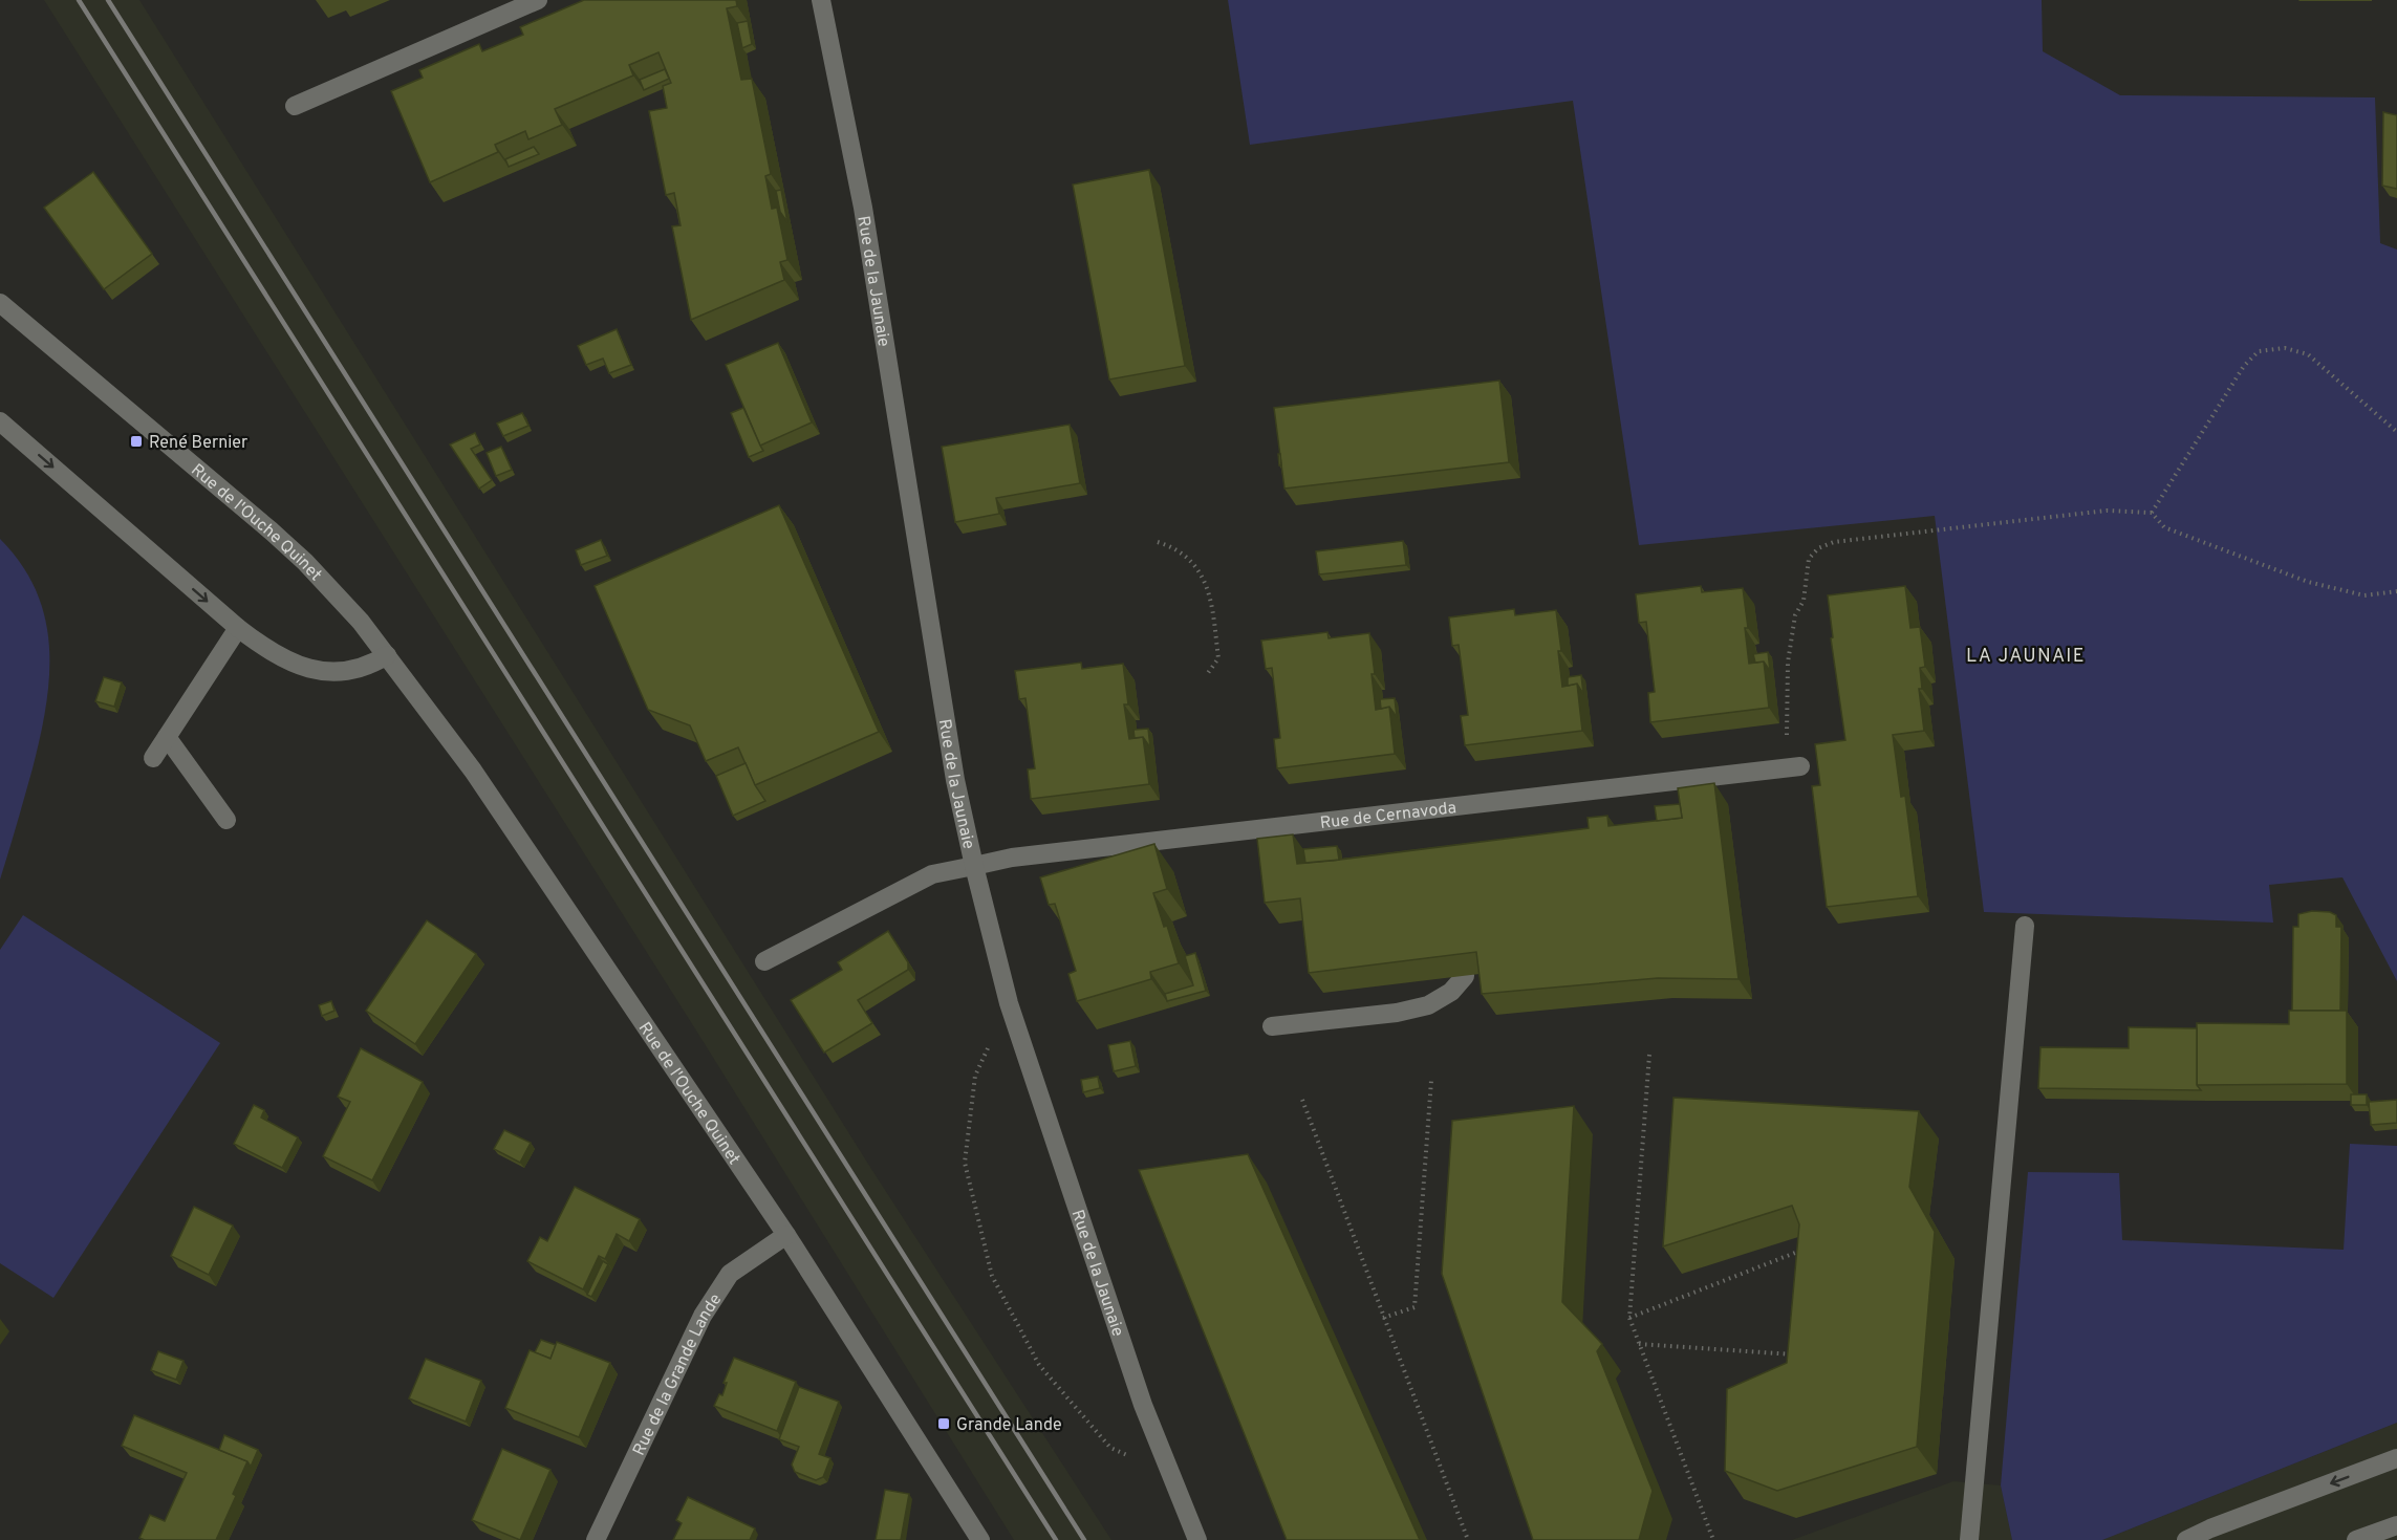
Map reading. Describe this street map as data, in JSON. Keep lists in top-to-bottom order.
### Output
{
  "streets": {
    "street": [
      "Rue de la Jaunaie",
      "Rue de l'Ouche Quinet",
      "Rue de Cernavoda",
      "Rue de la Grande Lande"
    ]
  },
  "crossings": [
    ["Rue de la Jaunaie", "Rue de Cernavoda"],
    ["Rue de l'Ouche Quinet", "Rue de la Grande Lande"]
  ],
  "districts": ["LA JAUNAIE"],
  "places": {
    "transit": ["René Bernier", "Grande Lande"]
  }
}
